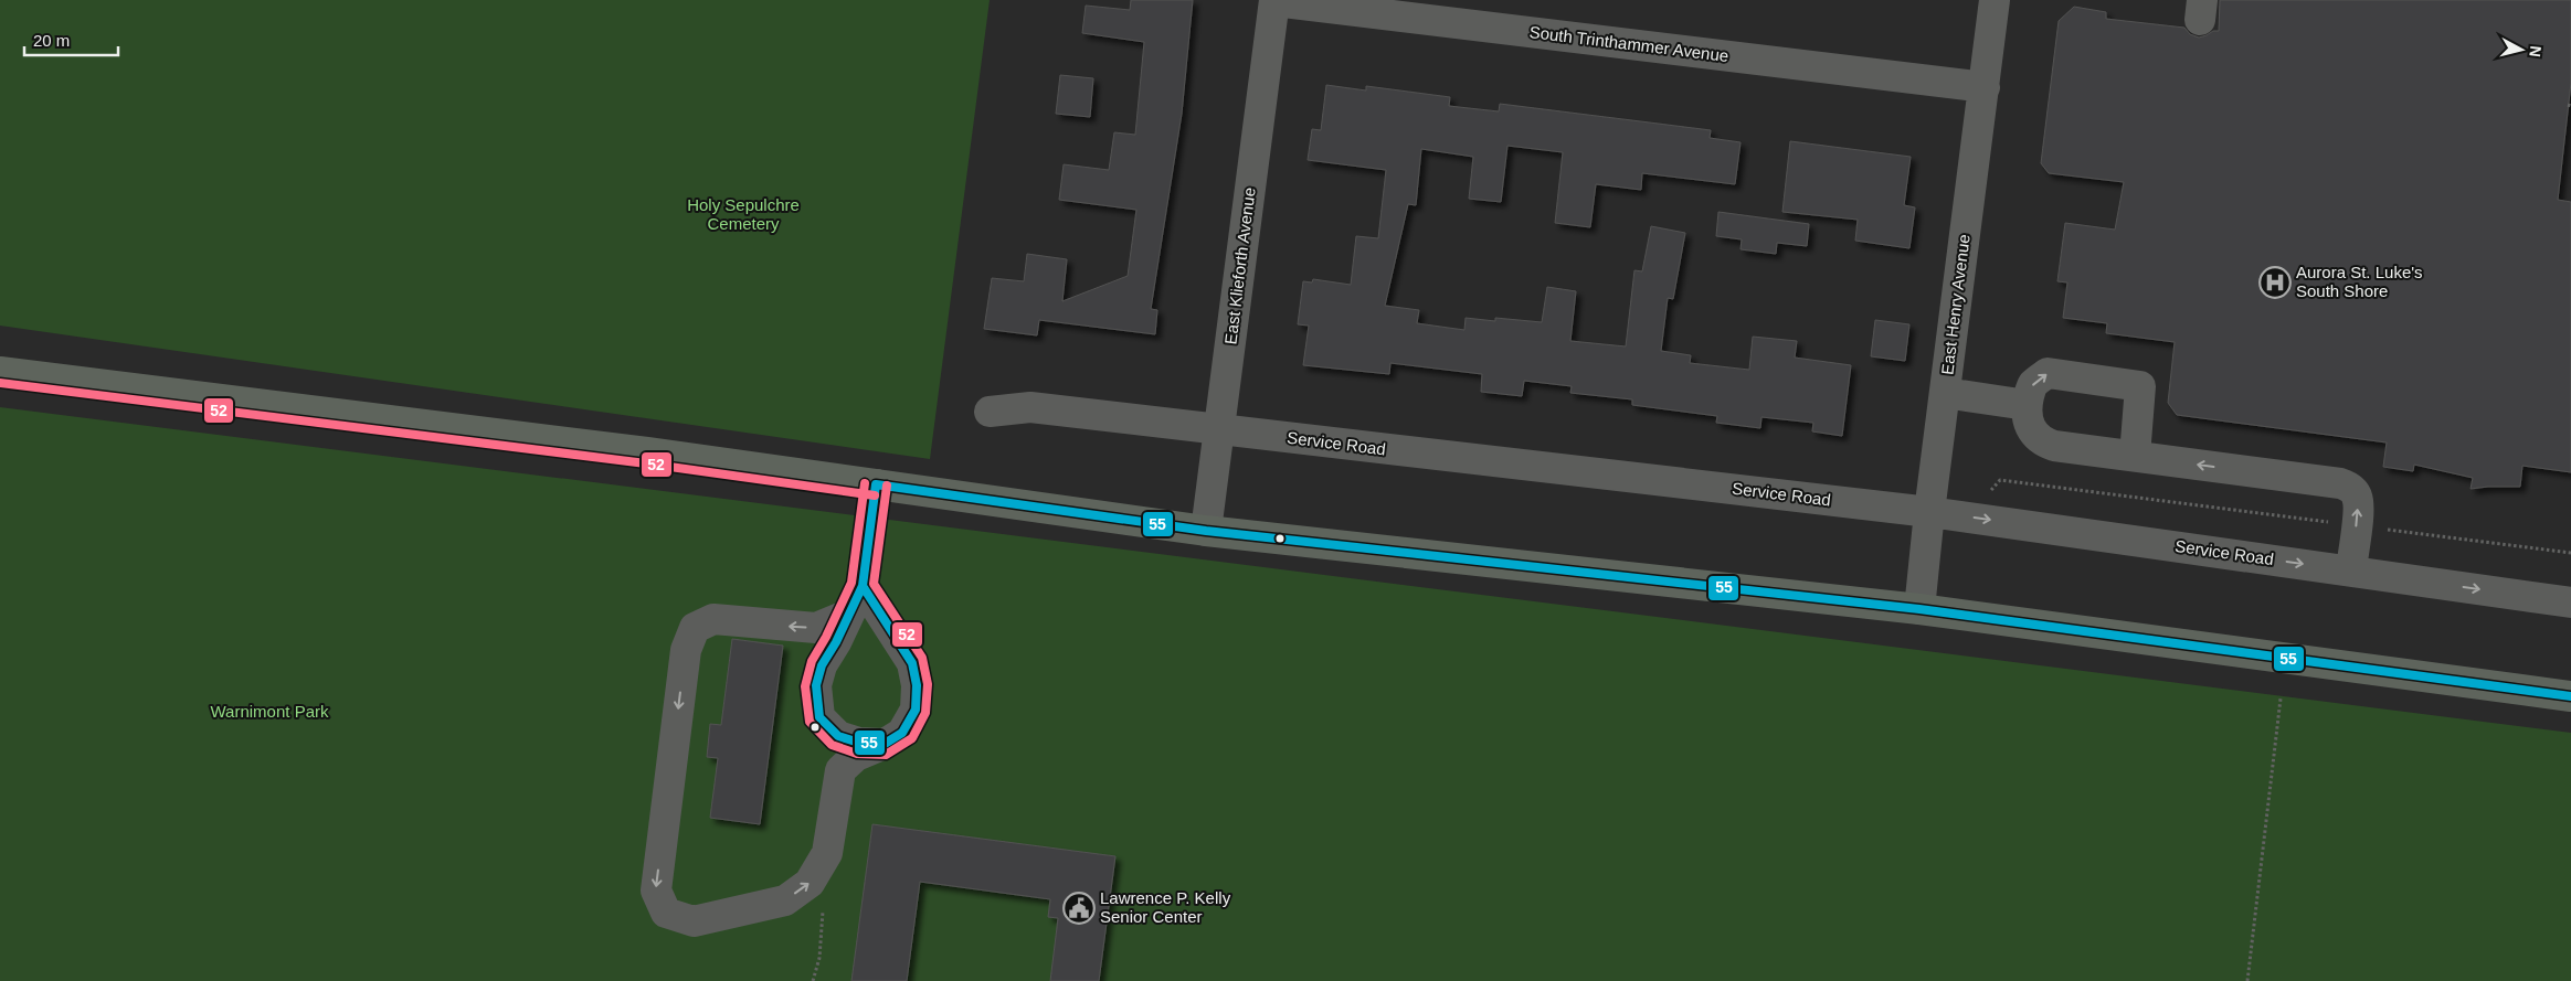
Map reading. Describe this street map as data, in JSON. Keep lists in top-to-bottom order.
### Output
{
  "streets": {
    "street": [
      "South Trinthammer Avenue",
      "East Klieforth Avenue",
      "East Henry Avenue",
      "Service Road"
    ]
  },
  "crossings": [
    ["South Trinthammer Avenue", "East Klieforth Avenue"],
    ["South Trinthammer Avenue", "East Henry Avenue"],
    ["East Klieforth Avenue", "Service Road"],
    ["East Henry Avenue", "Service Road"]
  ],
  "one_way": ["Service Road"],
  "parks": ["Holy Sepulchre Cemetery", "Warnimont Park"],
  "places": {
    "hospital": ["Aurora St. Luke's South Shore"],
    "public building": ["Lawrence P. Kelly Senior Center"]
  },
  "lines": ["transit line 52", "transit line 55"],
  "scale_bar": "20 m",
  "north": "right"
}
